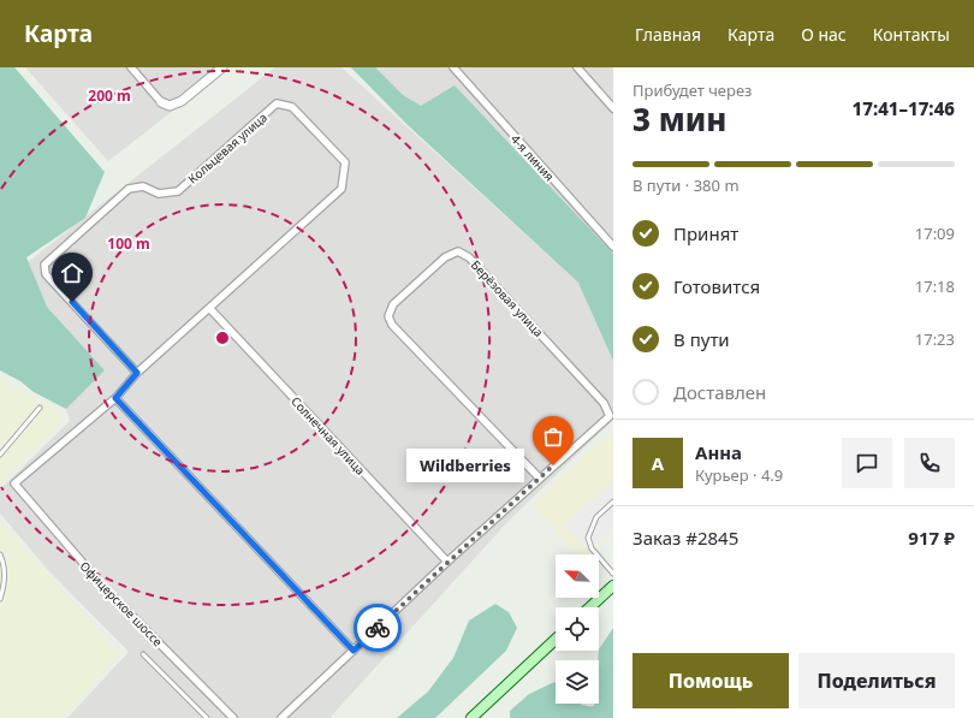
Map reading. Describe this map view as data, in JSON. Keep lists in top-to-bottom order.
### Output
{
  "streets": {
    "street": [
      "Кольцевая улица",
      "4-я линия",
      "Берёзовая улица",
      "Солнечная улица",
      "Офицерское шоссе"
    ]
  },
  "crossings": [
    ["Кольцевая улица", "Солнечная улица"],
    ["Кольцевая улица", "Офицерское шоссе"]
  ],
  "places": ["Wildberries"],
  "north": "top left",
  "page": {
    "header": "Карта",
    "nav": [
      "Главная",
      "Карта",
      "О нас",
      "Контакты"
    ],
    "heading": ["3 мин", "Прибудет через", "17:41–17:46"],
    "panel": [
      "Анна",
      "Курьер · 4.9",
      "Заказ #2845",
      "917 ₽"
    ],
    "bar": "В пути · 380 m",
    "list": [
      ["Принят", "17:09"],
      ["Готовится", "17:18"],
      ["В пути", "17:23"],
      "Доставлен"
    ],
    "round": "А",
    "bubble": "Wildberries",
    "buttons": ["Помощь", "Поделиться"]
  },
  "rings": ["200 m", "100 m"]
}
